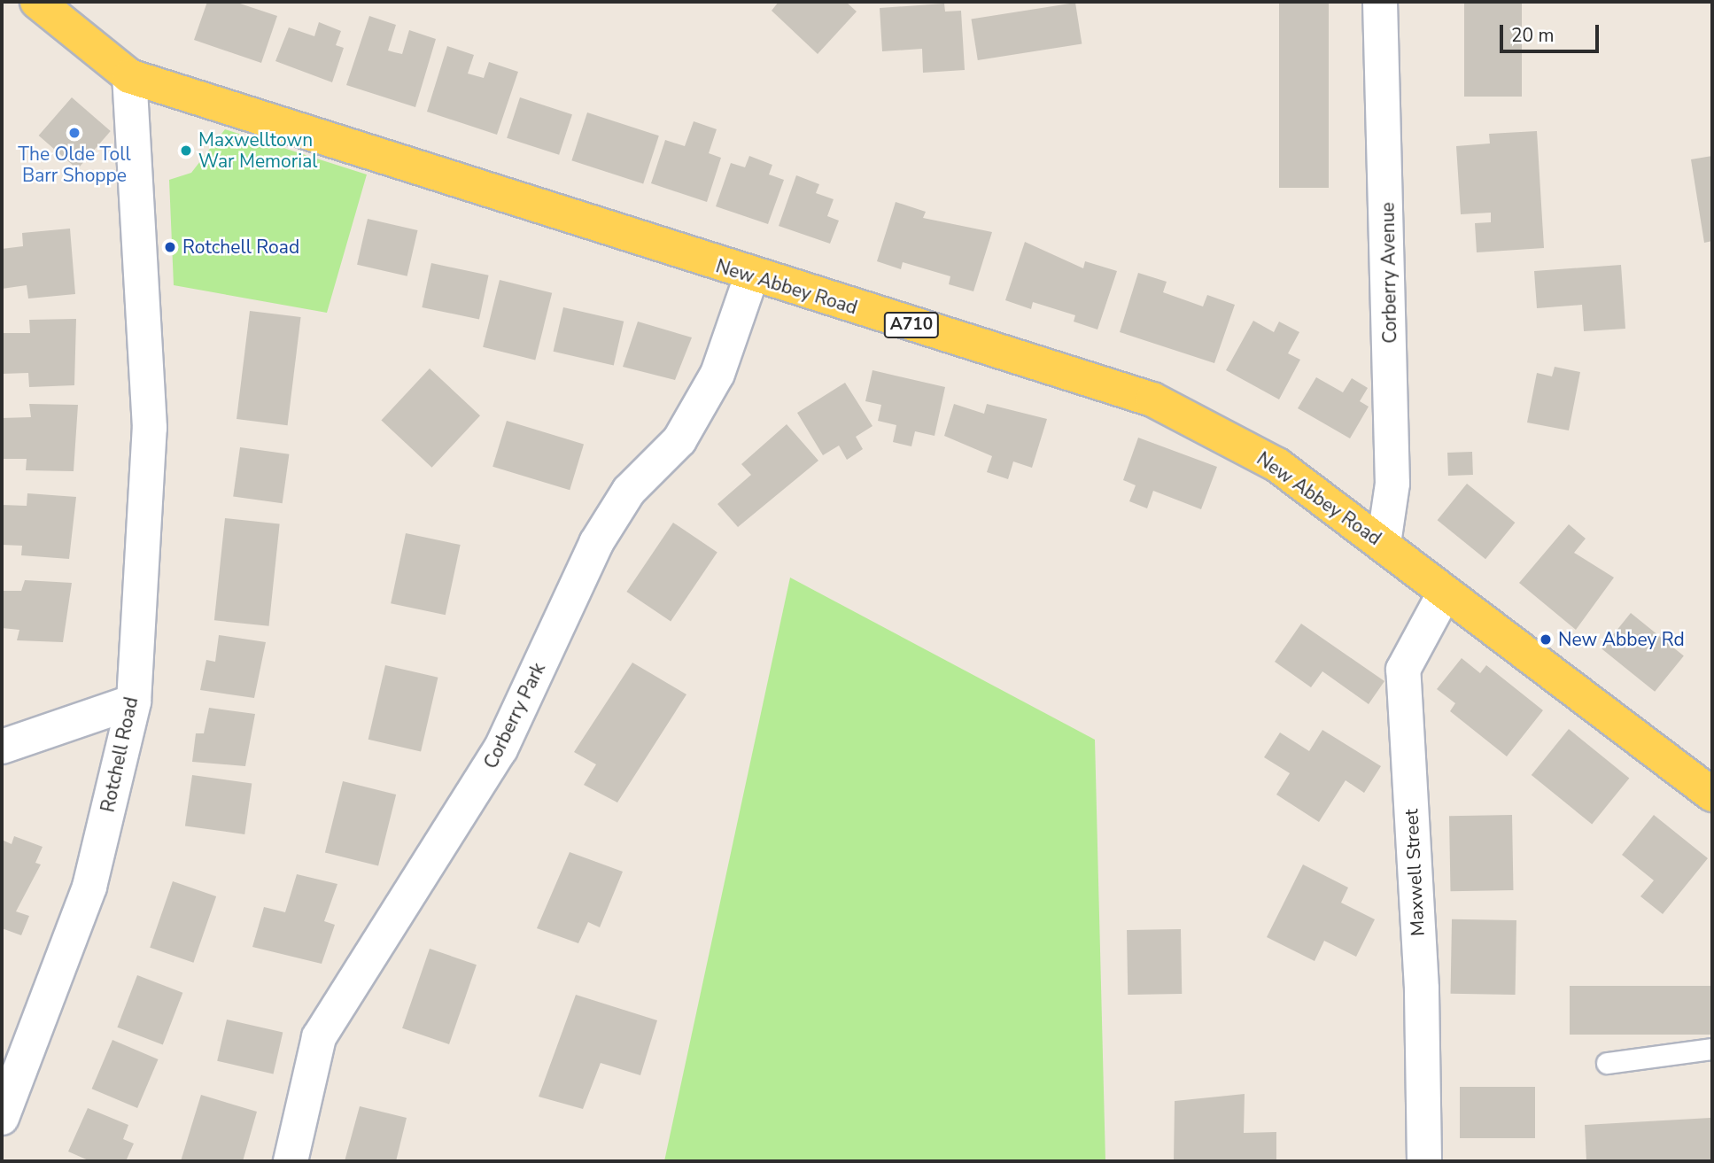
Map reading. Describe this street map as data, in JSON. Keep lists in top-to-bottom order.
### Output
{
  "streets": {
    "main road": ["New Abbey Road", "A710"],
    "street": [
      "Corberry Avenue",
      "Corberry Park",
      "Rotchell Road",
      "Maxwell Street"
    ]
  },
  "crossings": [
    ["Corberry Avenue", "New Abbey Road"],
    ["New Abbey Road", "Corberry Park"],
    ["New Abbey Road", "Rotchell Road"],
    ["New Abbey Road", "Maxwell Street"]
  ],
  "places": [
    "The Olde Toll Barr Shoppe",
    "Maxwelltown War Memorial",
    "Rotchell Road",
    "New Abbey Rd"
  ],
  "scale_bar": "20 m"
}
